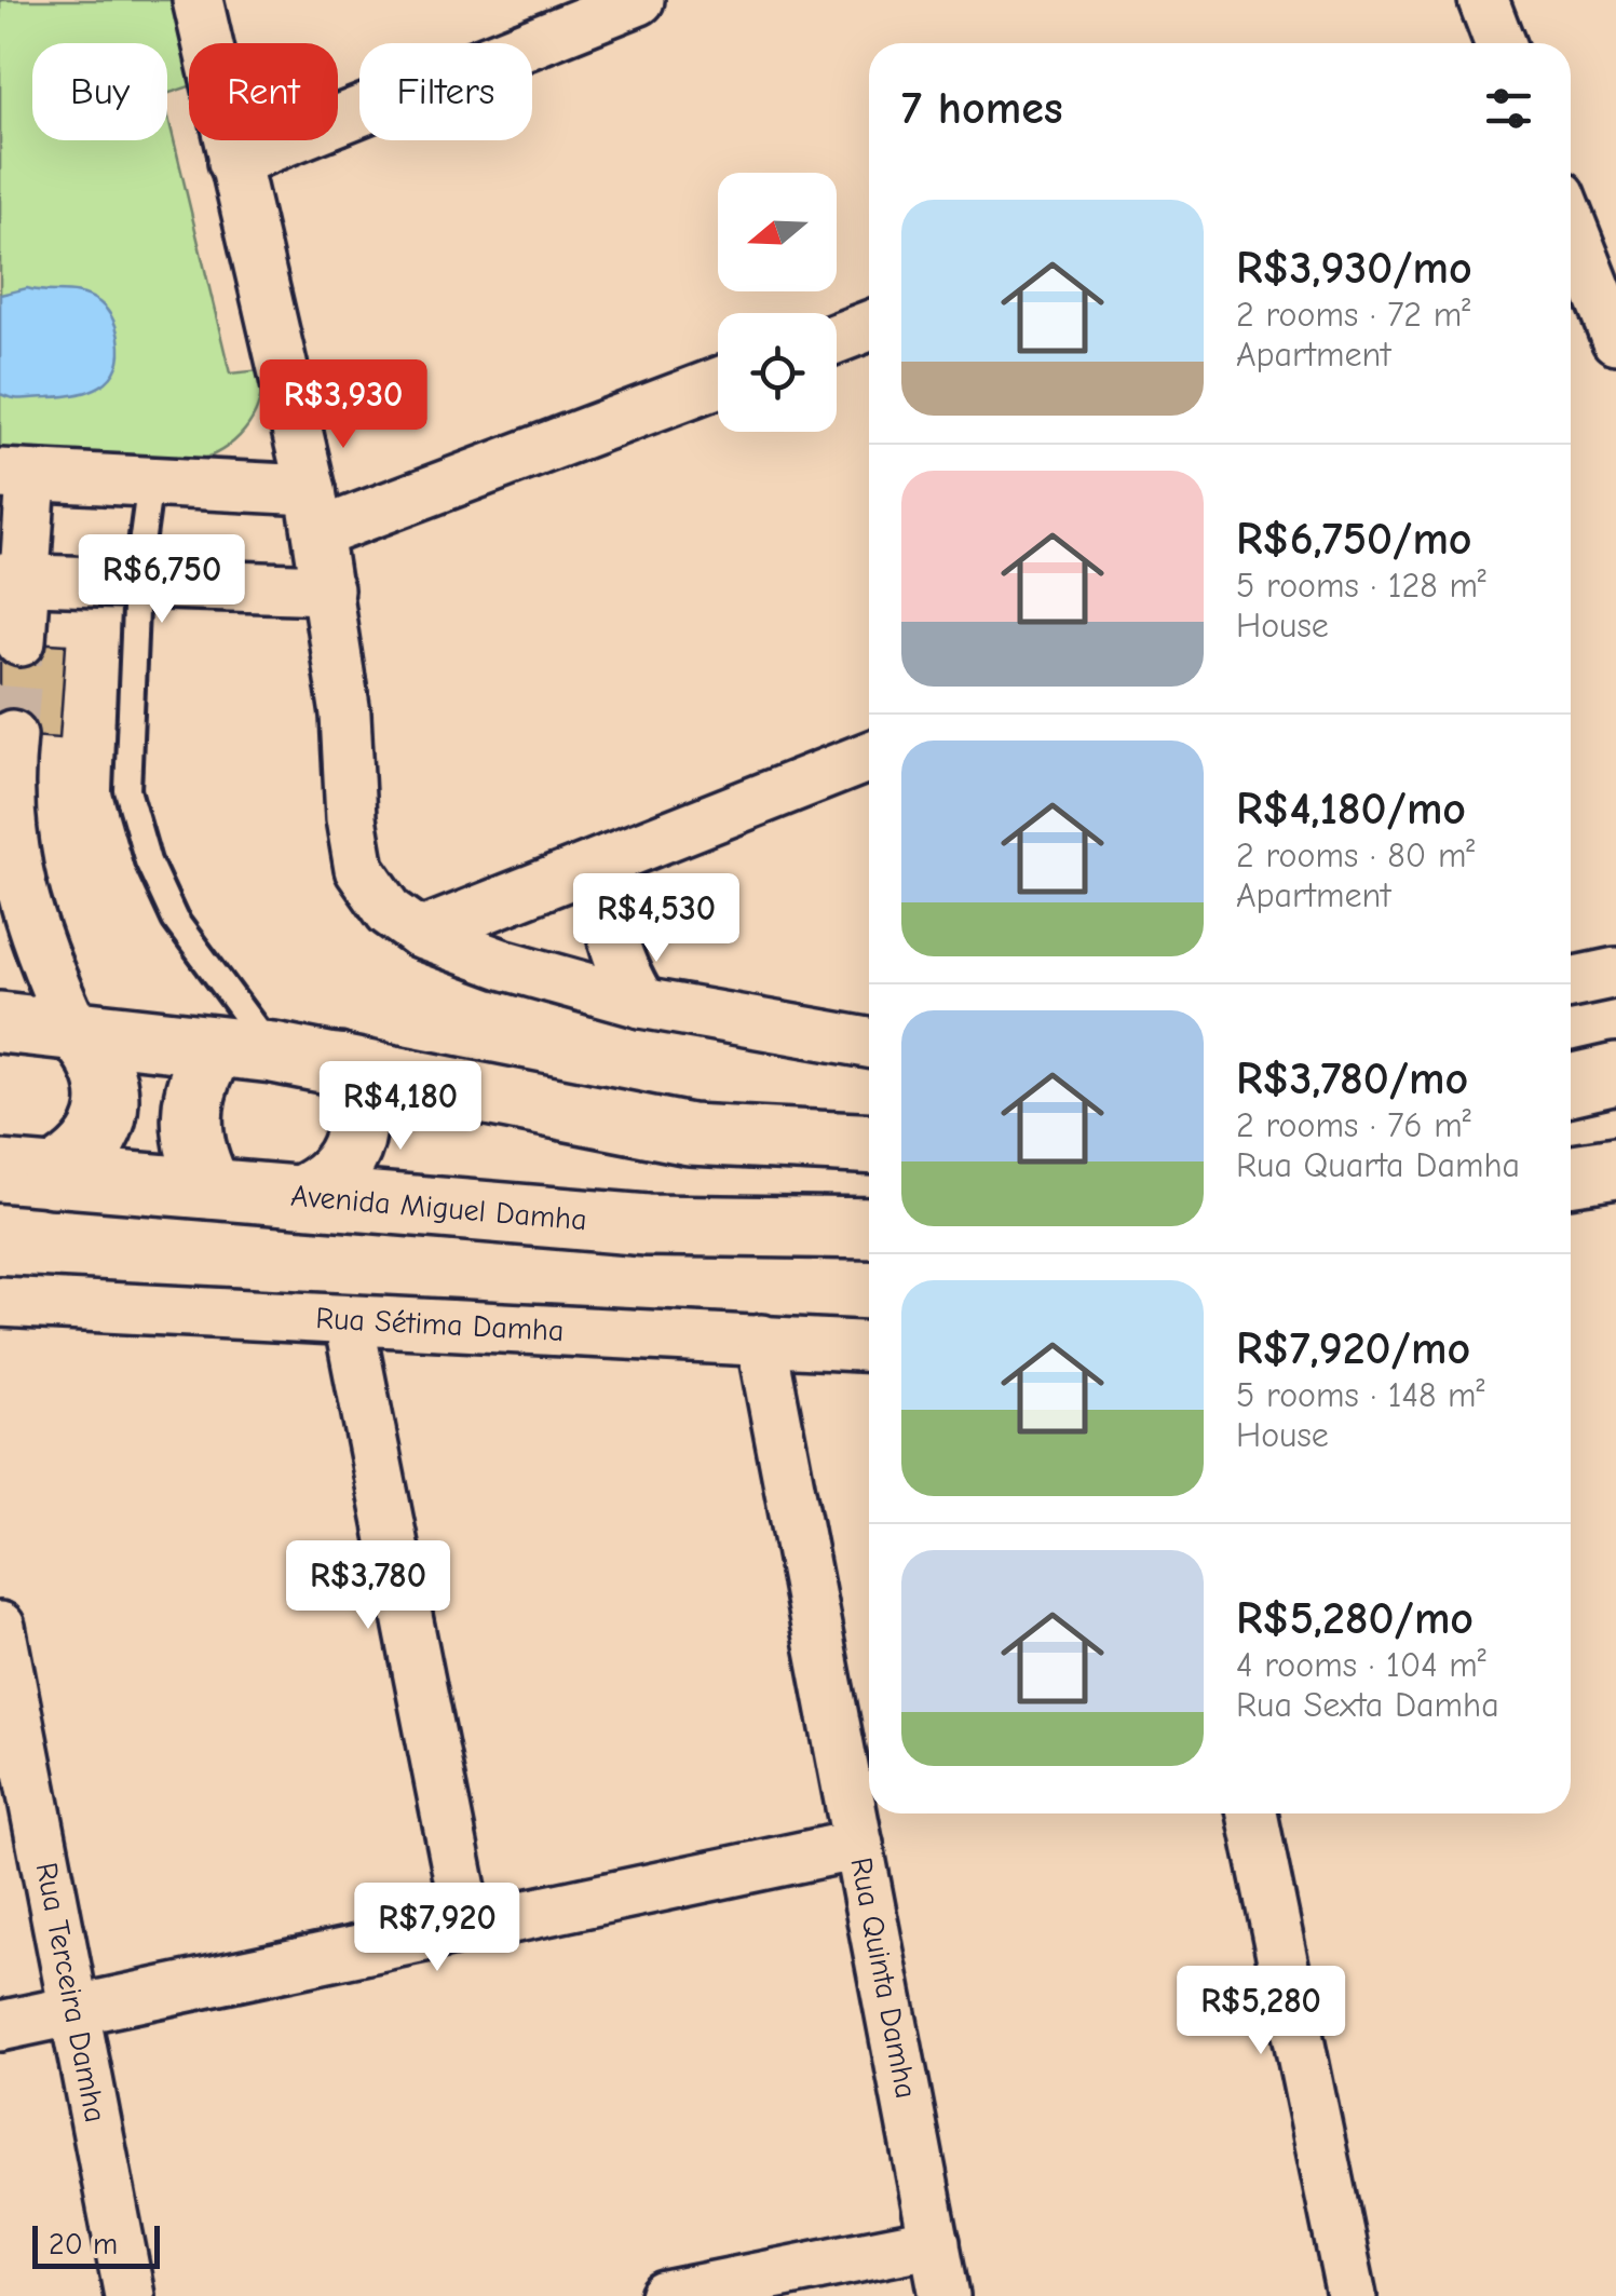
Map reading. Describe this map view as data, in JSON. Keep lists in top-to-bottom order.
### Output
{
  "streets": {
    "street": [
      "Avenida Miguel Damha",
      "Rua Sétima Damha",
      "Rua Quinta Damha",
      "Rua Terceira Damha"
    ]
  },
  "crossings": [
    ["Rua Sétima Damha", "Rua Quinta Damha"]
  ],
  "scale_bar": "20 m",
  "north": "left",
  "page": {
    "chip": ["Buy", "Rent", "Filters"],
    "heading": "7 homes",
    "list": [
      {
        "name": "R$3,930/mo",
        "note": "2 rooms · 72 m² · Apartment"
      },
      {
        "name": "R$6,750/mo",
        "note": "5 rooms · 128 m² · House"
      },
      {
        "name": "R$4,180/mo",
        "note": "2 rooms · 80 m² · Apartment"
      },
      {
        "name": "R$3,780/mo",
        "note": "2 rooms · 76 m² · Rua Quarta Damha"
      },
      {
        "name": "R$7,920/mo",
        "note": "5 rooms · 148 m² · House"
      },
      {
        "name": "R$5,280/mo",
        "note": "4 rooms · 104 m² · Rua Sexta Damha"
      }
    ],
    "price": [
      "R$3,930",
      "R$6,750",
      "R$4,530",
      "R$4,180",
      "R$3,780",
      "R$7,920",
      "R$5,280"
    ],
    "scale": "20 m"
  }
}
